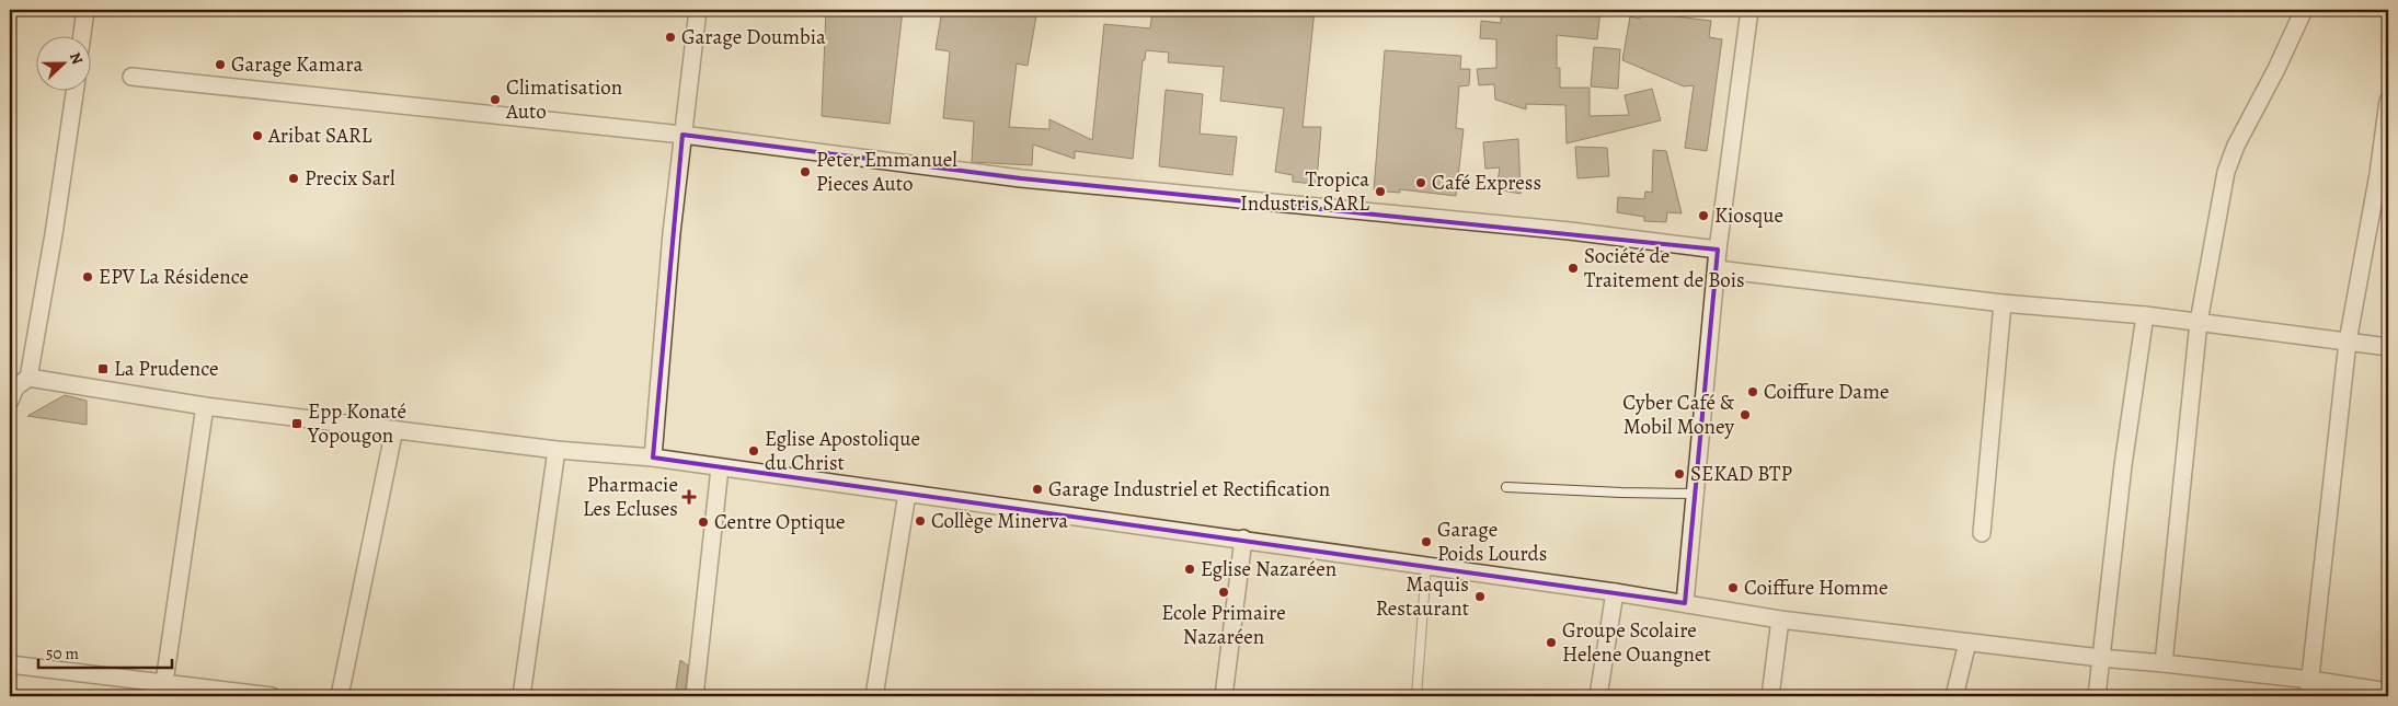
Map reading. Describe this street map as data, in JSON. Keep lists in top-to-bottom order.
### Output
{
  "places": {
    "other": [
      "Garage Doumbia",
      "Garage Kamara",
      "Climatisation Auto",
      "Aribat SARL",
      "Peter Emmanuel Pieces Auto",
      "Precix Sarl",
      "Café Express",
      "Tropica Industris SARL",
      "Kiosque",
      "Société de Traitement de Bois",
      "EPV La Résidence",
      "Coiffure Dame",
      "Cyber Café & Mobil Money",
      "Eglise Apostolique du Christ",
      "SEKAD BTP",
      "Garage Industriel et Rectification",
      "Collège Minerva",
      "Centre Optique",
      "Garage Poids Lourds",
      "Eglise Nazaréen",
      "Coiffure Homme",
      "Ecole Primaire Nazaréen",
      "Maquis Restaurant",
      "Groupe Scolaire Helene Ouangnet"
    ],
    "transit": ["La Prudence", "Epp Konaté Yopougon"],
    "health": ["Pharmacie Les Ecluses"]
  },
  "scale_bar": "50 m",
  "north": "right"
}
